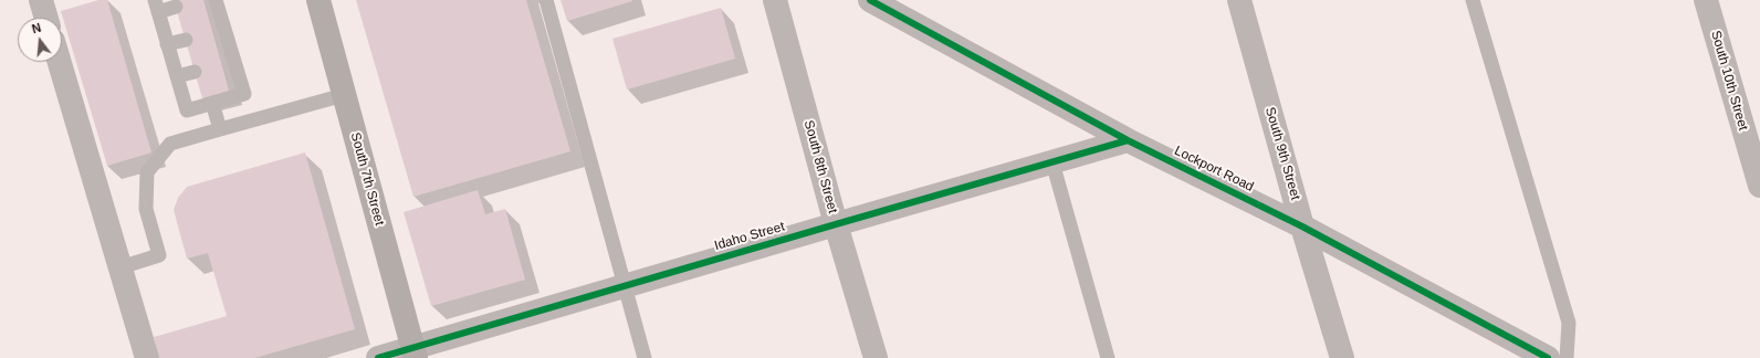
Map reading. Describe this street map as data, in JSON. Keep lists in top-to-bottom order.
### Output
{
  "streets": {
    "main road": ["South 7th Street"],
    "street": [
      "South 10th Street",
      "South 9th Street",
      "South 8th Street",
      "Lockport Road",
      "Idaho Street"
    ]
  },
  "crossings": [
    ["South 9th Street", "Lockport Road"],
    ["South 8th Street", "Idaho Street"],
    ["Lockport Road", "Idaho Street"],
    ["South 7th Street", "Idaho Street"]
  ],
  "north": "top"
}
